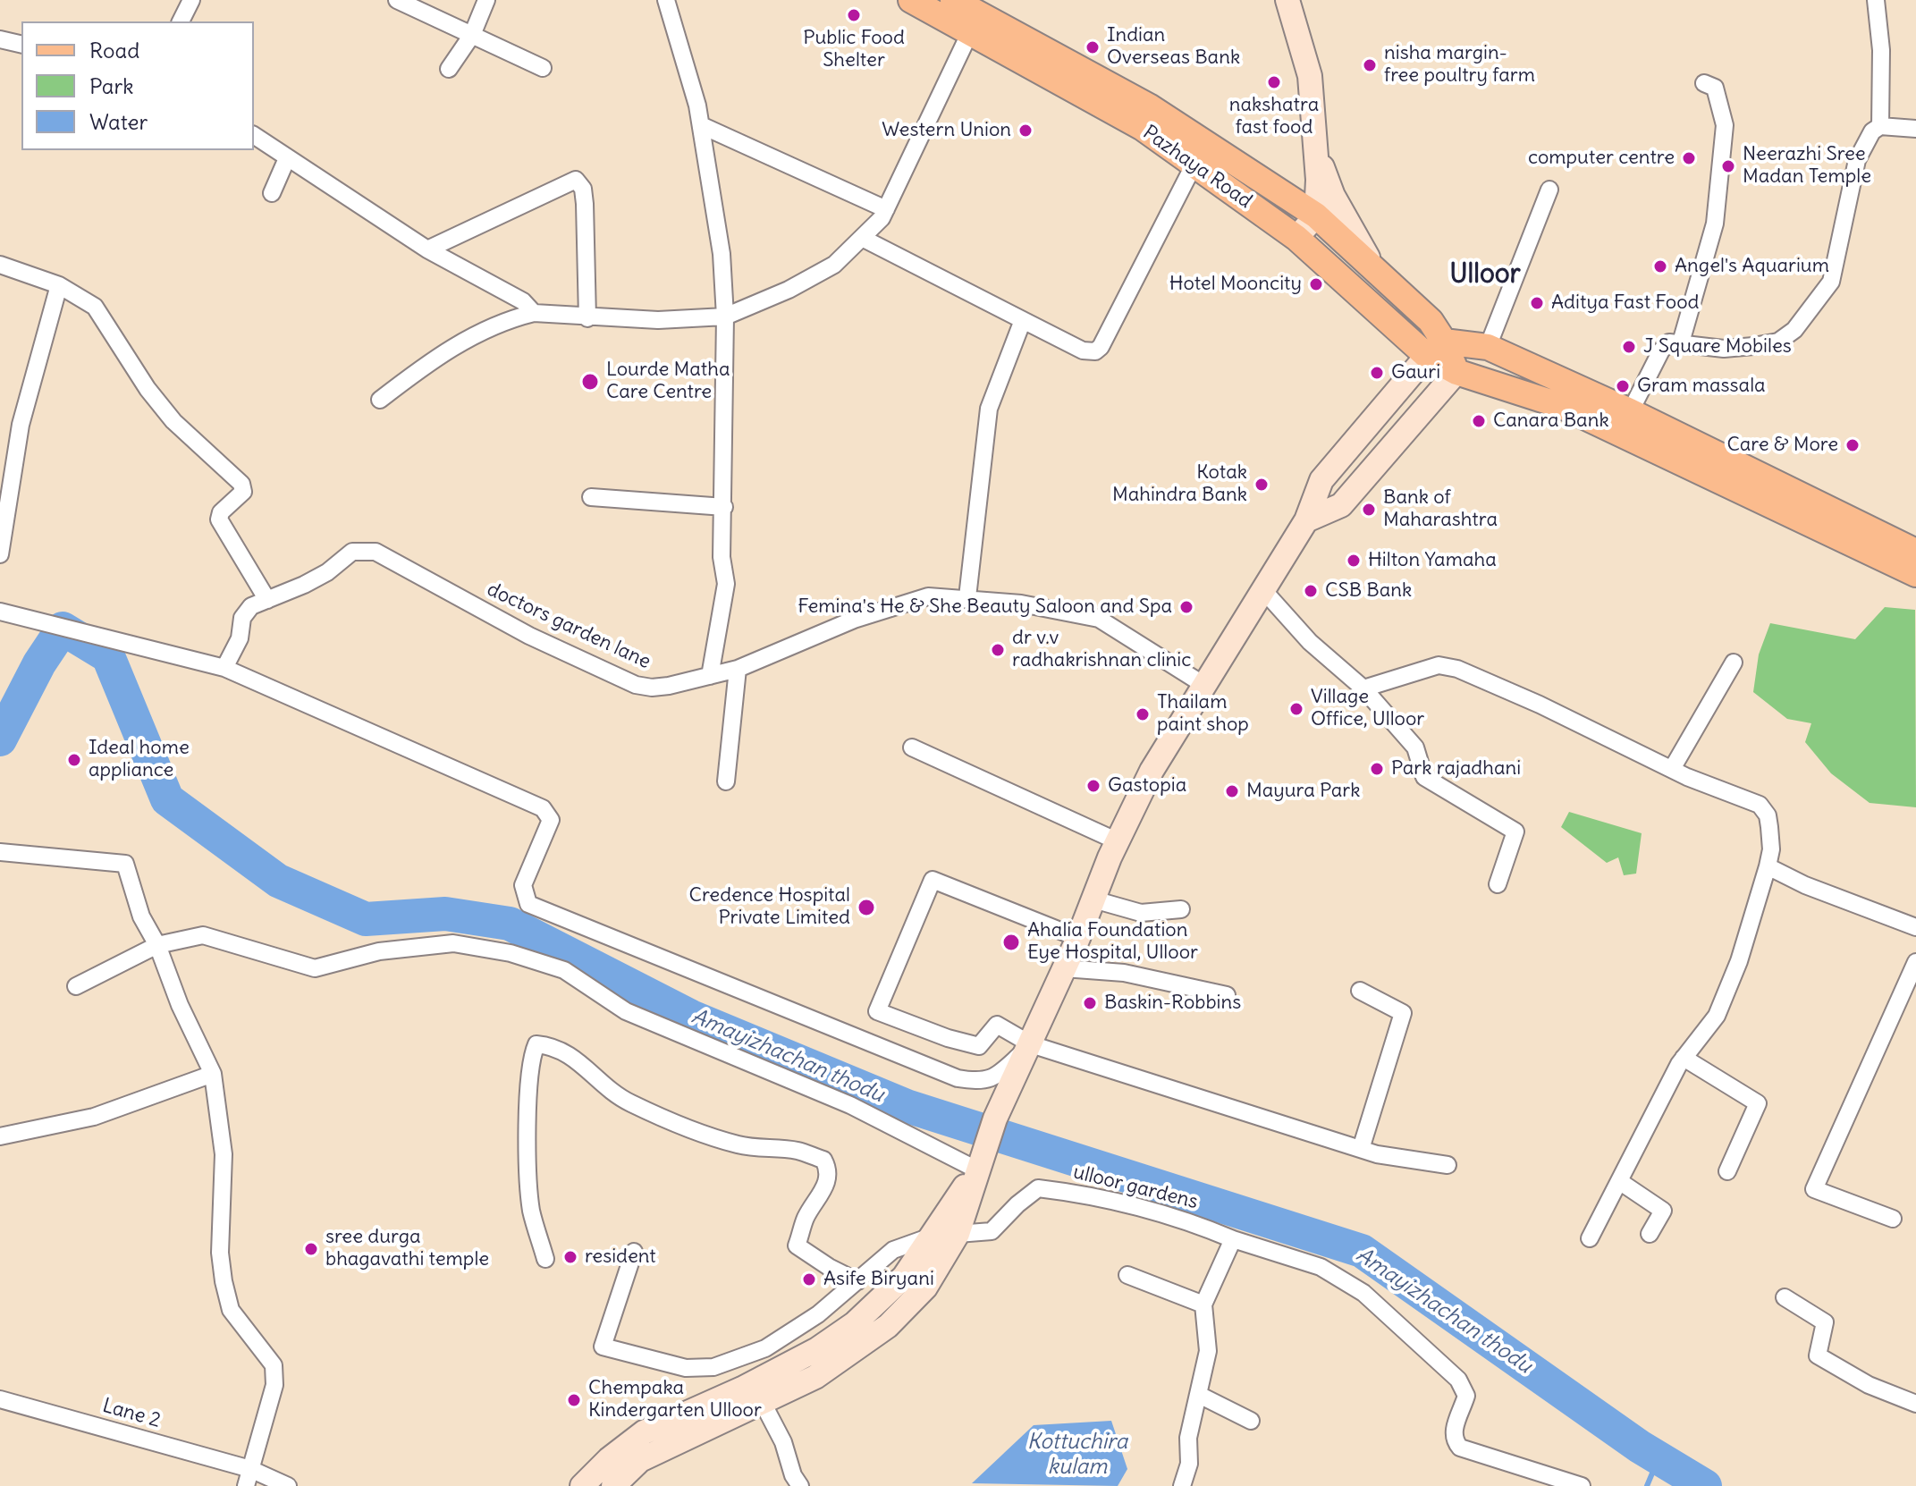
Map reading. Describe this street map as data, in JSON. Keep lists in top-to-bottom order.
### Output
{
  "streets": {
    "main road": ["Pazhaya Road"],
    "street": ["doctors garden lane", "ulloor gardens", "Lane 2"]
  },
  "districts": ["Ulloor"],
  "water": ["Amayizhachan thodu", "Kottuchira kulam"],
  "places": [
    "Public Food Shelter",
    "Indian Overseas Bank",
    "nisha margin- free poultry farm",
    "nakshatra fast food",
    "Western Union",
    "computer centre",
    "Neerazhi Sree Madan Temple",
    "Angel's Aquarium",
    "Hotel Mooncity",
    "Aditya Fast Food",
    "J Square Mobiles",
    "Gauri",
    "Lourde Matha Care Centre",
    "Gram massala",
    "Canara Bank",
    "Care & More",
    "Kotak Mahindra Bank",
    "Bank of Maharashtra",
    "Hilton Yamaha",
    "CSB Bank",
    "Femina's He & She Beauty Saloon and Spa",
    "dr v.v radhakrishnan clinic",
    "Village Office, Ulloor",
    "Thailam paint shop",
    "Ideal home appliance",
    "Park rajadhani",
    "Gastopia",
    "Mayura Park",
    "Credence Hospital Private Limited",
    "Ahalia Foundation Eye Hospital, Ulloor",
    "Baskin-Robbins",
    "sree durga bhagavathi temple",
    "resident",
    "Asife Biryani",
    "Chempaka Kindergarten Ulloor"
  ],
  "legend": ["Road", "Park", "Water"]
}
